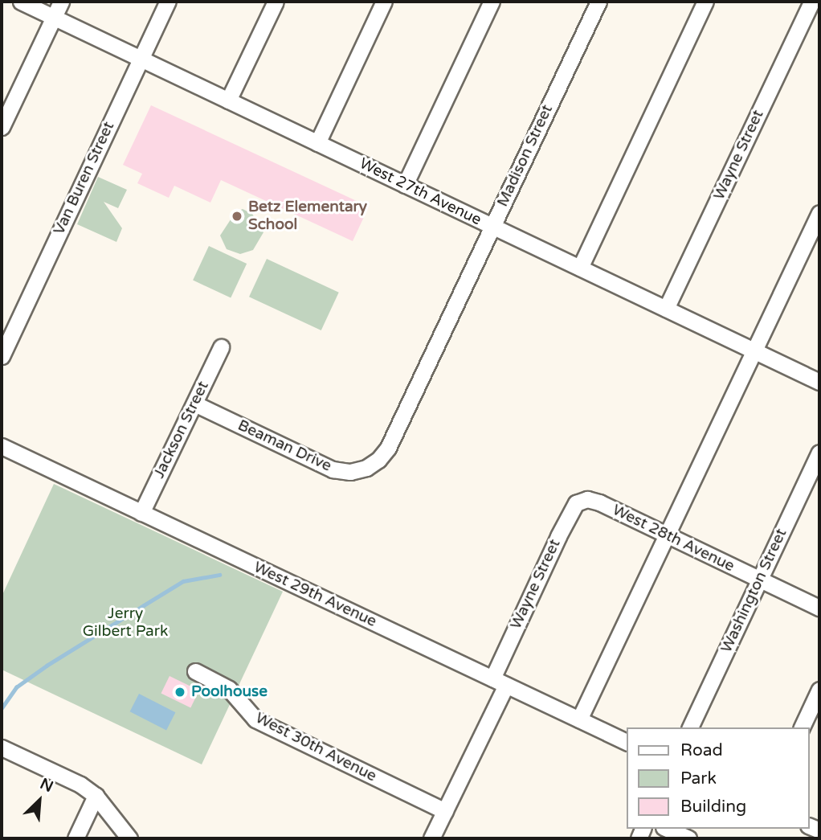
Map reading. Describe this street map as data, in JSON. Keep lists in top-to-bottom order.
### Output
{
  "streets": {
    "street": [
      "Wayne Street",
      "Madison Street",
      "Van Buren Street",
      "West 27th Avenue",
      "Jackson Street",
      "Beaman Drive",
      "West 28th Avenue",
      "Washington Street",
      "West 29th Avenue",
      "West 30th Avenue"
    ]
  },
  "crossings": [
    ["Wayne Street", "West 27th Avenue"],
    ["Wayne Street", "West 28th Avenue"],
    ["Wayne Street", "West 29th Avenue"],
    ["Wayne Street", "West 30th Avenue"],
    ["Madison Street", "West 27th Avenue"],
    ["Madison Street", "Beaman Drive"],
    ["Van Buren Street", "West 27th Avenue"],
    ["Jackson Street", "Beaman Drive"],
    ["Jackson Street", "West 29th Avenue"],
    ["West 28th Avenue", "Washington Street"]
  ],
  "parks": ["Jerry Gilbert Park"],
  "places": ["Betz Elementary School", "Poolhouse"],
  "legend": ["Road", "Park", "Building"],
  "north": "top right"
}
